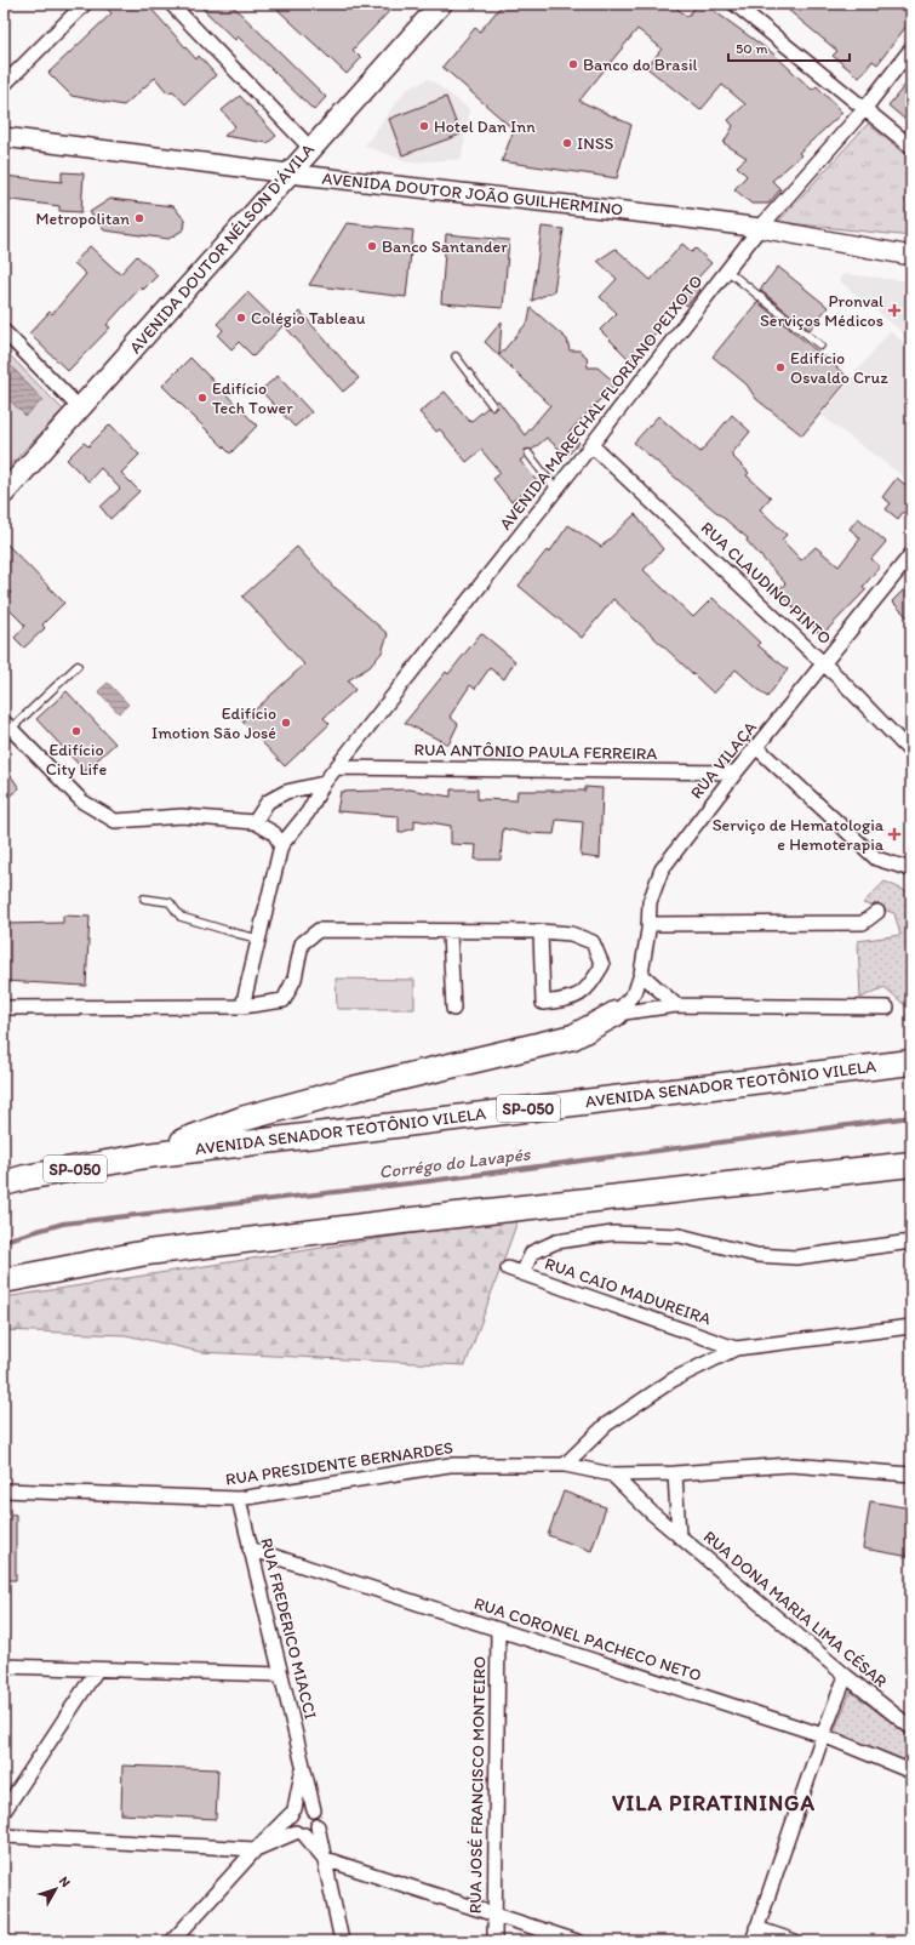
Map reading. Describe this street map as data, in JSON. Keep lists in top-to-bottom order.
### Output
{
  "streets": {
    "highway": ["AVENIDA SENADOR TEOTÔNIO VILELA", "SP-050"],
    "main road": ["AVENIDA DOUTOR JOÃO GUILHERMINO", "AVENIDA DOUTOR NÉLSON D'ÁVILA"],
    "street": [
      "AVENIDA MARECHAL FLORIANO PEIXOTO",
      "RUA CLAUDINO PINTO",
      "RUA ANTÔNIO PAULA FERREIRA",
      "RUA VILAÇA",
      "RUA CAIO MADUREIRA",
      "RUA PRESIDENTE BERNARDES",
      "RUA DONA MARIA LIMA CÉSAR",
      "RUA FREDERICO MIACCI",
      "RUA CORONEL PACHECO NETO",
      "RUA JOSÉ FRANCISCO MONTEIRO"
    ]
  },
  "crossings": [
    ["AVENIDA DOUTOR JOÃO GUILHERMINO", "AVENIDA DOUTOR NÉLSON D'ÁVILA"],
    ["AVENIDA DOUTOR JOÃO GUILHERMINO", "AVENIDA MARECHAL FLORIANO PEIXOTO"],
    ["AVENIDA MARECHAL FLORIANO PEIXOTO", "RUA CLAUDINO PINTO"],
    ["AVENIDA MARECHAL FLORIANO PEIXOTO", "RUA ANTÔNIO PAULA FERREIRA"],
    ["RUA CLAUDINO PINTO", "RUA VILAÇA"],
    ["RUA ANTÔNIO PAULA FERREIRA", "RUA VILAÇA"],
    ["RUA CAIO MADUREIRA", "RUA PRESIDENTE BERNARDES"],
    ["RUA PRESIDENTE BERNARDES", "RUA DONA MARIA LIMA CÉSAR"],
    ["RUA PRESIDENTE BERNARDES", "RUA FREDERICO MIACCI"],
    ["RUA FREDERICO MIACCI", "RUA CORONEL PACHECO NETO"],
    ["RUA CORONEL PACHECO NETO", "RUA JOSÉ FRANCISCO MONTEIRO"]
  ],
  "districts": ["VILA PIRATININGA"],
  "water": ["Corrégo do Lavapés"],
  "places": {
    "other": [
      "Banco do Brasil",
      "Hotel Dan Inn",
      "INSS",
      "Metropolitan",
      "Banco Santander",
      "Colégio Tableau",
      "Edifício Osvaldo Cruz",
      "Edifício Tech Tower",
      "Edifício Imotion São José",
      "Edifício City Life"
    ],
    "health": ["Pronval Serviços Médicos", "Serviço de Hematologia e Hemoterapia"]
  },
  "scale_bar": "50 m",
  "north": "top right"
}
